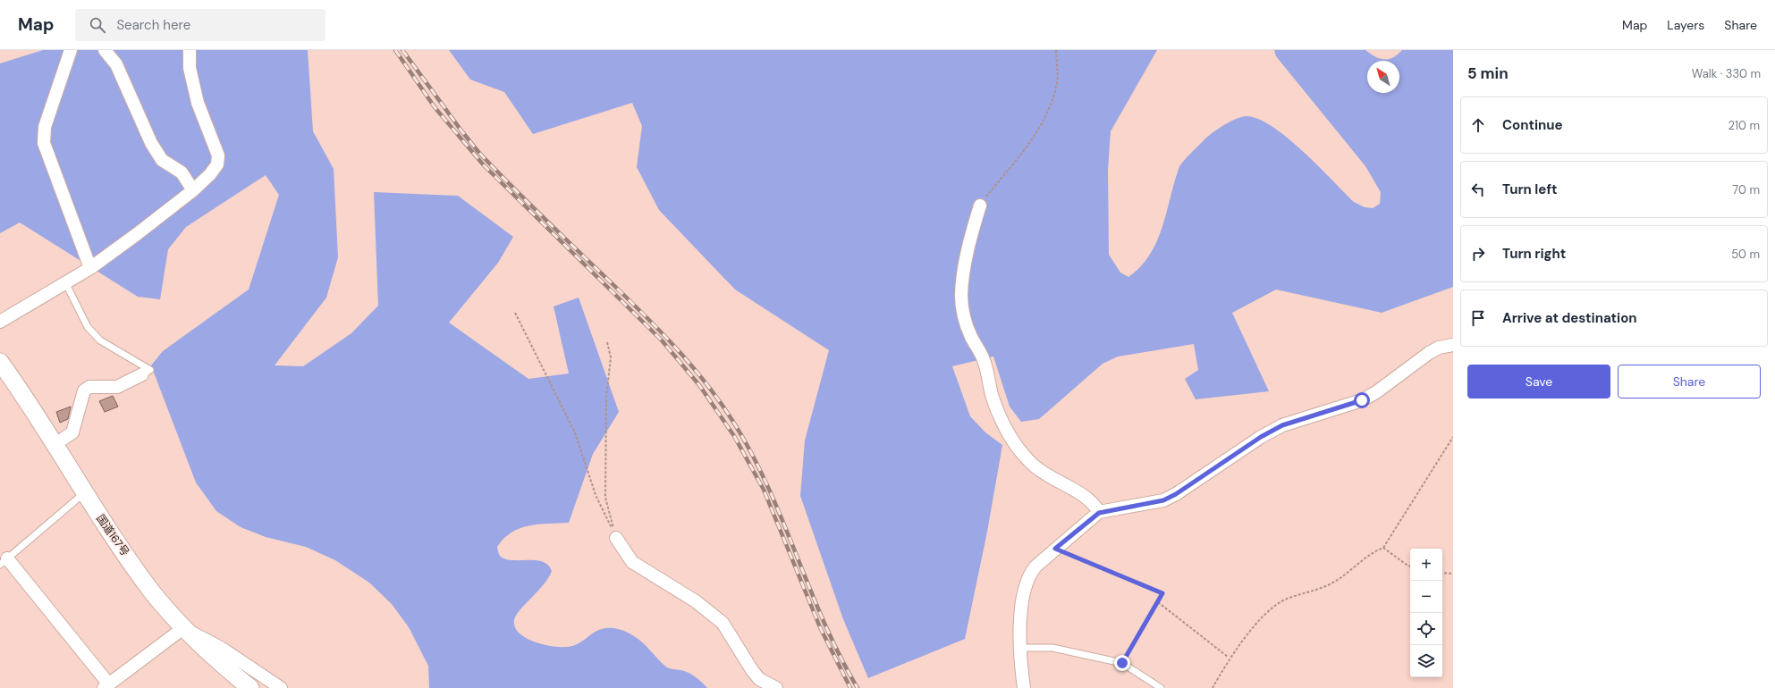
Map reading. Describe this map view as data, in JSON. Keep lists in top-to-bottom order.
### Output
{
  "streets": {
    "street": ["国道167号"]
  },
  "north": "top left",
  "page": {
    "header": "Map",
    "search": "Search here",
    "nav": ["Map", "Layers", "Share"],
    "heading": ["5 min", "Walk · 330 m"],
    "list": [
      ["Continue", "210 m"],
      ["Turn left", "70 m"],
      ["Turn right", "50 m"],
      "Arrive at destination"
    ],
    "buttons": ["Save", "Share"],
    "map_buttons": ["+", "−"]
  }
}
